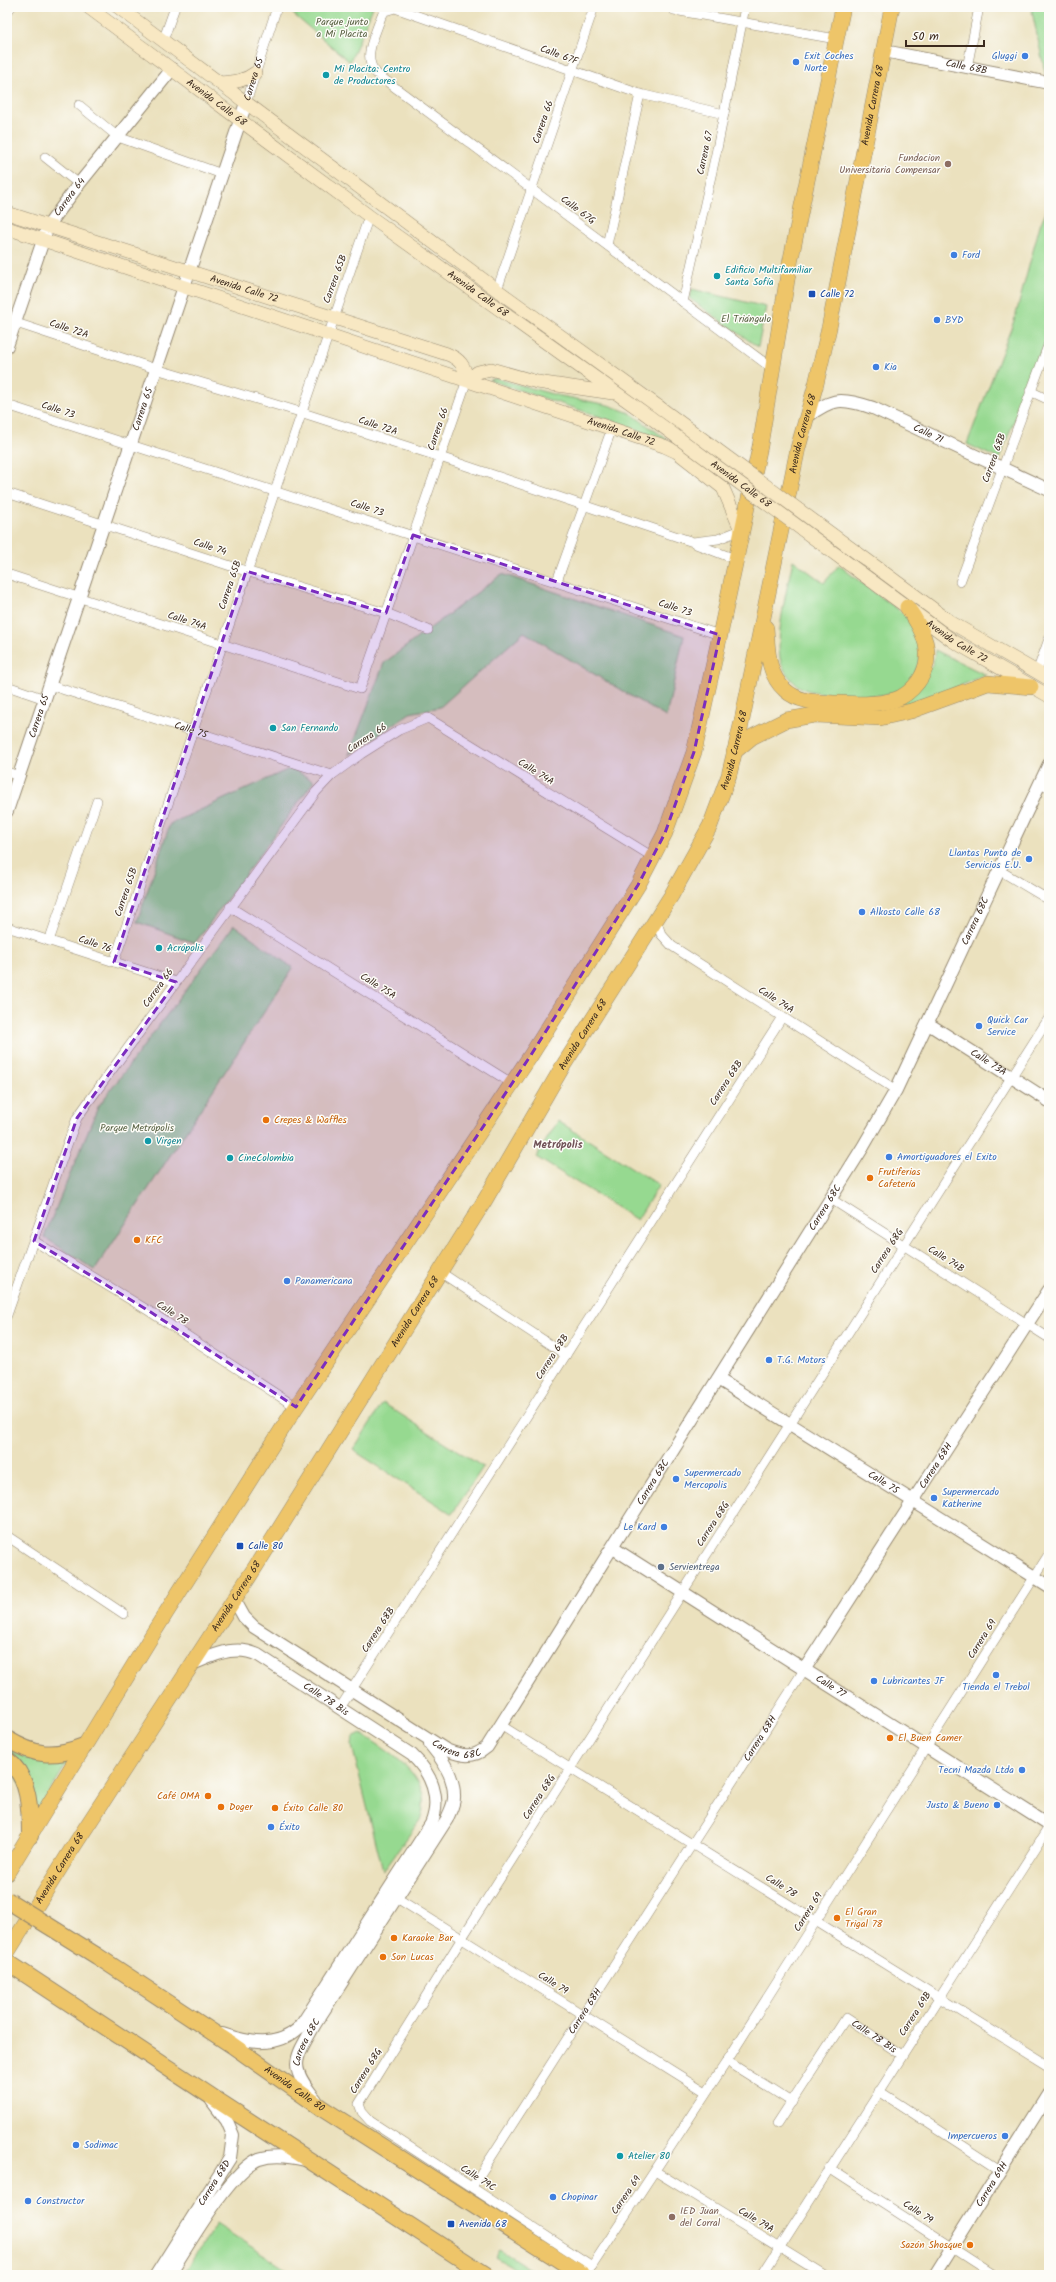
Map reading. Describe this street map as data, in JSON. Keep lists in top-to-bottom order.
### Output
{
  "streets": {
    "highway": ["Avenida Calle 80"],
    "main road": ["Avenida Calle 68", "Avenida Carrera 68", "Avenida Calle 72"],
    "street": [
      "Calle 67F",
      "Calle 68B",
      "Carrera 65",
      "Carrera 66",
      "Carrera 67",
      "Carrera 64",
      "Calle 67G",
      "Carrera 65B",
      "Calle 72A",
      "Calle 73",
      "Calle 71",
      "Carrera 68B",
      "Calle 74",
      "Calle 74A",
      "Calle 75",
      "Carrera 68C",
      "Calle 76",
      "Calle 75A",
      "Calle 73A",
      "Carrera 68G",
      "Calle 74B",
      "Calle 78",
      "Carrera 68H",
      "Carrera 69",
      "Calle 77",
      "Calle 78 Bis",
      "Calle 79",
      "Carrera 69B",
      "Calle 79C",
      "Carrera 68D",
      "Carrera 69H",
      "Calle 79A"
    ]
  },
  "crossings": [
    ["Calle 67F", "Carrera 66"],
    ["Calle 67F", "Carrera 67"],
    ["Calle 67F", "Calle 67G"],
    ["Calle 68B", "Avenida Carrera 68"],
    ["Carrera 65", "Avenida Calle 68"],
    ["Carrera 65", "Avenida Calle 72"],
    ["Carrera 65", "Calle 72A"],
    ["Carrera 65", "Calle 73"],
    ["Carrera 65", "Calle 74"],
    ["Carrera 65", "Calle 74A"],
    ["Carrera 65", "Calle 75"],
    ["Avenida Calle 68", "Carrera 66"],
    ["Avenida Calle 68", "Carrera 64"],
    ["Avenida Calle 68", "Carrera 65B"],
    ["Avenida Calle 68", "Avenida Calle 72"],
    ["Avenida Carrera 68", "Calle 71"],
    ["Avenida Carrera 68", "Calle 74A"],
    ["Avenida Carrera 68", "Calle 78 Bis"],
    ["Carrera 66", "Calle 67G"],
    ["Carrera 66", "Avenida Calle 72"],
    ["Carrera 66", "Calle 72A"],
    ["Carrera 66", "Calle 73"],
    ["Carrera 66", "Calle 74"],
    ["Carrera 66", "Calle 74A"],
    ["Carrera 66", "Calle 75"],
    ["Carrera 66", "Calle 76"],
    ["Carrera 66", "Calle 75A"],
    ["Carrera 66", "Calle 78"],
    ["Carrera 67", "Calle 67G"],
    ["Carrera 64", "Avenida Calle 72"],
    ["Carrera 64", "Calle 72A"],
    ["Carrera 65B", "Avenida Calle 72"],
    ["Carrera 65B", "Calle 72A"],
    ["Carrera 65B", "Calle 73"],
    ["Carrera 65B", "Calle 74"],
    ["Carrera 65B", "Calle 74A"],
    ["Carrera 65B", "Calle 75"],
    ["Carrera 65B", "Calle 76"],
    ["Avenida Calle 72", "Calle 72A"],
    ["Calle 71", "Carrera 68B"],
    ["Carrera 68B", "Calle 74A"],
    ["Carrera 68B", "Calle 78 Bis"],
    ["Calle 74A", "Carrera 68C"],
    ["Calle 75", "Carrera 68C"],
    ["Calle 75", "Carrera 68G"],
    ["Calle 75", "Carrera 68H"],
    ["Calle 75", "Carrera 69"],
    ["Carrera 68C", "Calle 73A"],
    ["Carrera 68C", "Calle 74B"],
    ["Carrera 68C", "Calle 78"],
    ["Carrera 68C", "Calle 77"],
    ["Carrera 68C", "Calle 78 Bis"],
    ["Carrera 68C", "Calle 79"],
    ["Carrera 68C", "Avenida Calle 80"],
    ["Calle 73A", "Carrera 68G"],
    ["Carrera 68G", "Calle 74B"],
    ["Carrera 68G", "Calle 78"],
    ["Carrera 68G", "Calle 77"],
    ["Carrera 68G", "Calle 79"],
    ["Carrera 68G", "Calle 79C"],
    ["Calle 74B", "Carrera 68H"],
    ["Calle 78", "Carrera 68H"],
    ["Calle 78", "Carrera 69"],
    ["Calle 78", "Carrera 69B"],
    ["Carrera 68H", "Calle 77"],
    ["Carrera 68H", "Calle 79"],
    ["Carrera 68H", "Calle 79C"],
    ["Carrera 69", "Calle 77"],
    ["Carrera 69", "Calle 79"],
    ["Carrera 69", "Avenida Calle 80"],
    ["Carrera 69", "Calle 79C"],
    ["Carrera 69", "Calle 79A"],
    ["Calle 77", "Carrera 69B"],
    ["Calle 78 Bis", "Carrera 69B"],
    ["Calle 79", "Carrera 69B"],
    ["Calle 79", "Carrera 69H"],
    ["Carrera 69B", "Calle 79A"],
    ["Avenida Calle 80", "Calle 79C"]
  ],
  "districts": ["Metrópolis"],
  "parks": ["Parque junto a Mi Placita", "El Triángulo", "Parque Metrópolis"],
  "places": {
    "other": [
      "Gluggi",
      "Exit Coches Norte",
      "Mi Placita: Centro de Productores",
      "Fundacion Universitaria Compensar",
      "Ford",
      "Edificio Multifamiliar Santa Sofía",
      "BYD",
      "Kia",
      "San Fernando",
      "Llantas Punto de Servicios E.U.",
      "Alkosto Calle 68",
      "Acrópolis",
      "Quick Car Service",
      "Crepes & Waffles",
      "Virgen",
      "Amortiguadores el Exito",
      "CineColombia",
      "Frutiferias Cafetería",
      "KFC",
      "Panamericana",
      "T.G. Motors",
      "Supermercado Mercopolis",
      "Supermercado Katherine",
      "Le Kard",
      "Servientrega",
      "Tienda el Trebol",
      "Lubricantes JF",
      "El Buen Camer",
      "Tecni Mazda Ltda",
      "Café OMA",
      "Justo & Bueno",
      "Doger",
      "Éxito Calle 80",
      "Éxito",
      "El Gran Trigal 78",
      "Karaoke Bar",
      "Son Lucas",
      "Impercueros",
      "Sodimac",
      "Atelier 80",
      "Chopinar",
      "Constructor",
      "IED Juan del Corral",
      "Sazón Shosque"
    ],
    "transit": ["Calle 72", "Calle 80", "Avenida 68"]
  },
  "scale_bar": "50 m"
}
